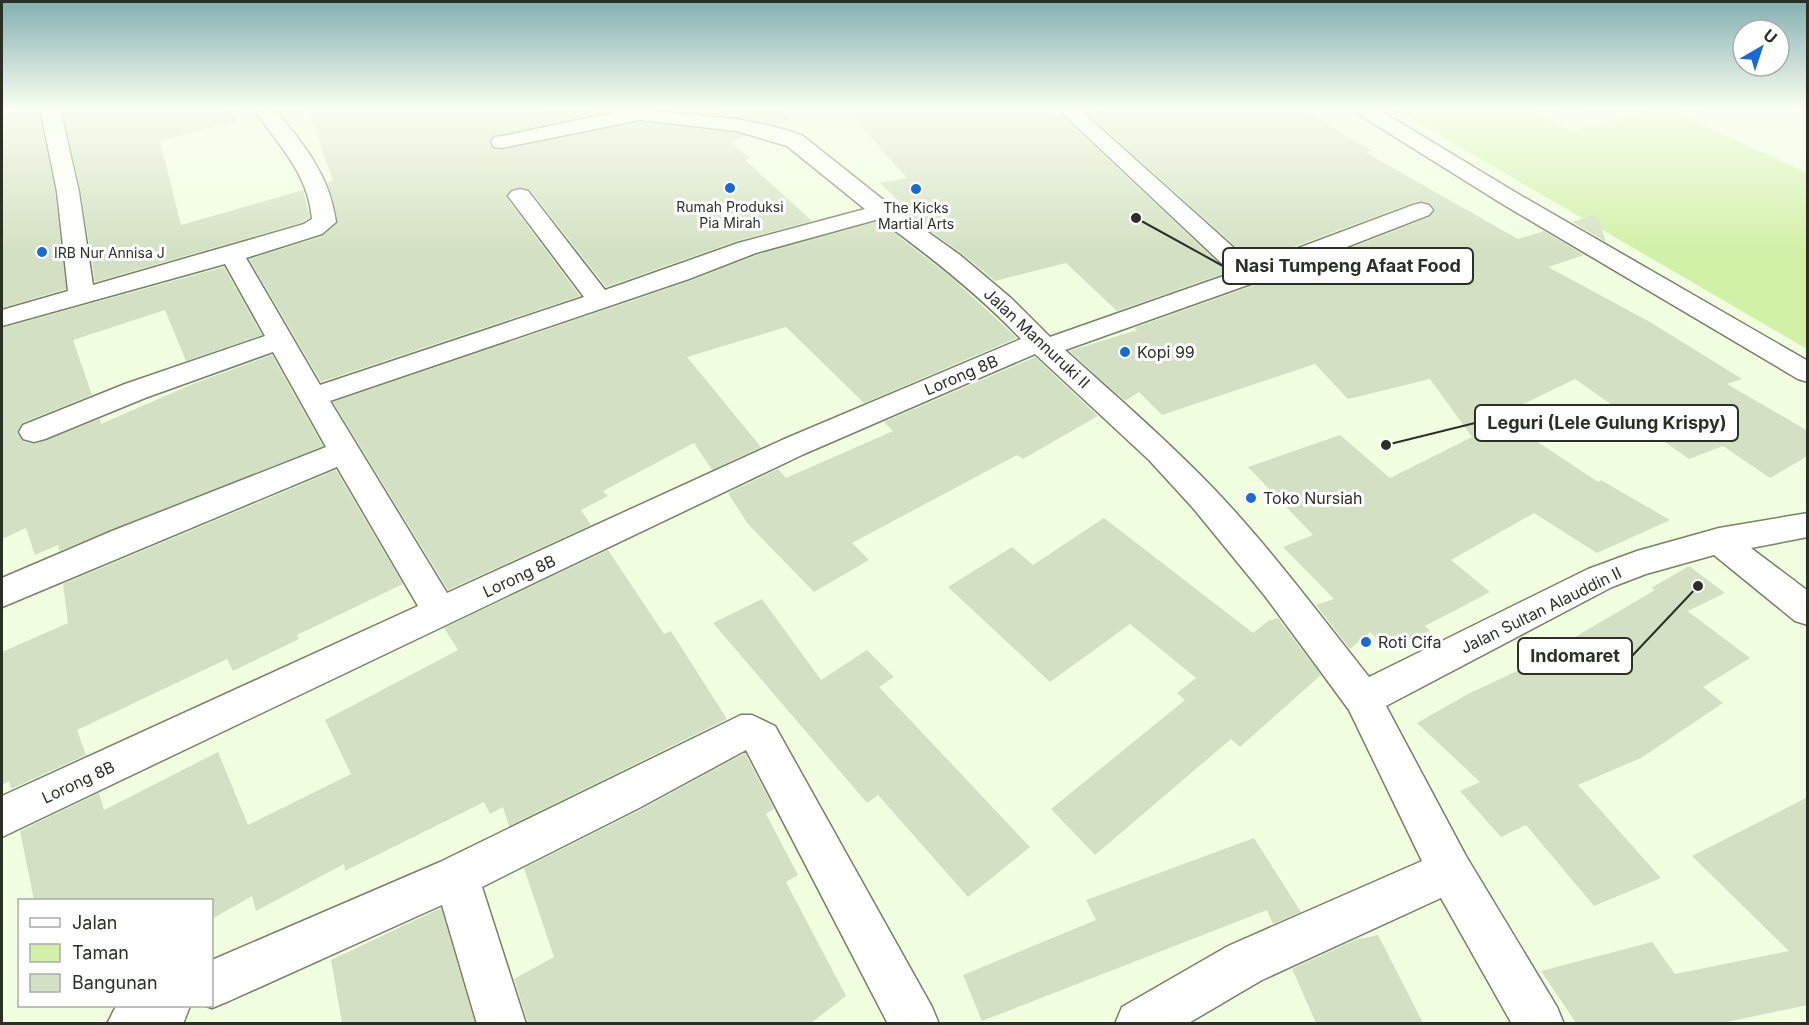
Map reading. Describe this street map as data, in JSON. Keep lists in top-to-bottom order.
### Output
{
  "streets": {
    "street": ["Jalan Mannuruki II", "Lorong 8B", "Jalan Sultan Alauddin II"]
  },
  "crossings": [
    ["Jalan Mannuruki II", "Lorong 8B"],
    ["Jalan Mannuruki II", "Jalan Sultan Alauddin II"]
  ],
  "places": [
    "Rumah Produksi Pia Mirah",
    "The Kicks Martial Arts",
    "Nasi Tumpeng Afaat Food",
    "IRB Nur Annisa J",
    "Kopi 99",
    "Leguri (Lele Gulung Krispy)",
    "Toko Nursiah",
    "Indomaret",
    "Roti Cifa"
  ],
  "legend": ["Jalan", "Taman", "Bangunan"],
  "north": "top right"
}
